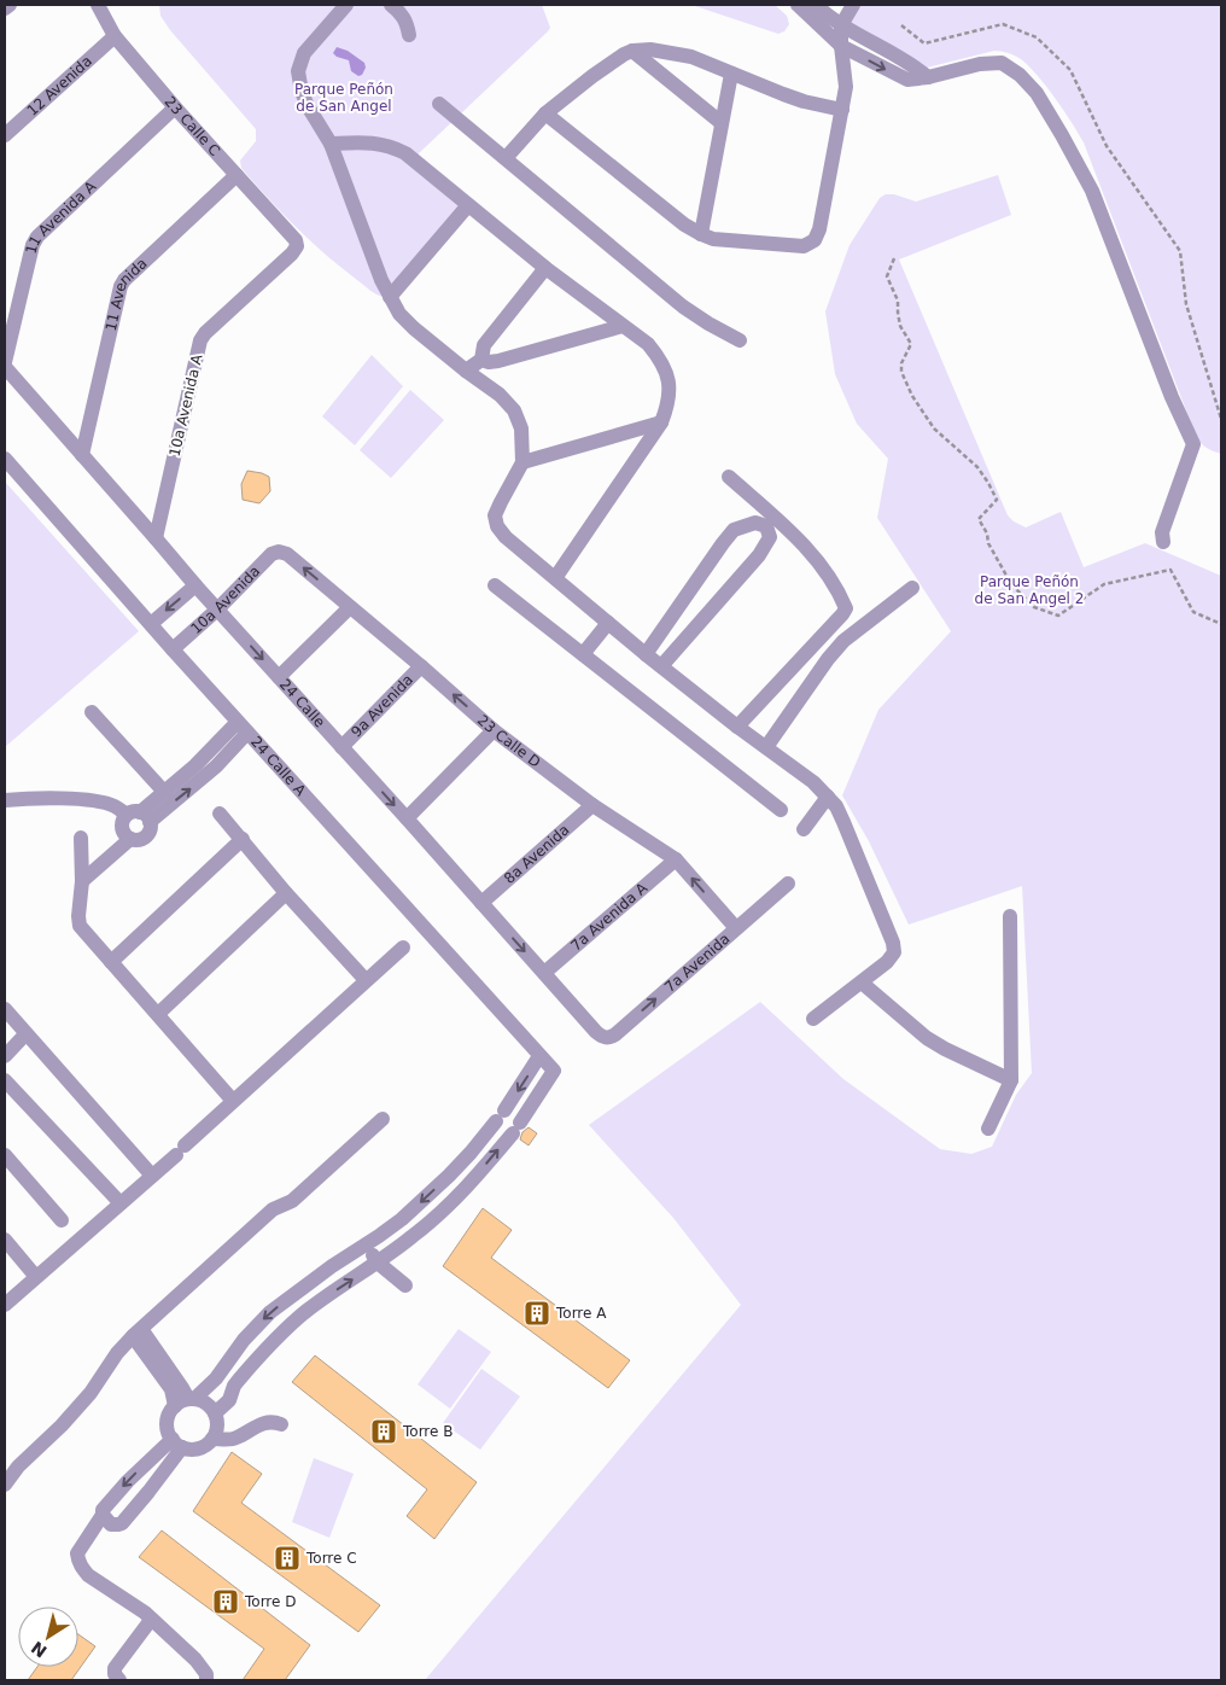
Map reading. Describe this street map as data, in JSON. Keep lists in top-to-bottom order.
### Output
{
  "streets": {
    "street": [
      "12 Avenida",
      "23 Calle C",
      "11 Avenida A",
      "11 Avenida",
      "10a Avenida A",
      "10a Avenida",
      "24 Calle",
      "9a Avenida",
      "23 Calle D",
      "24 Calle A",
      "8a Avenida",
      "7a Avenida A",
      "7a Avenida"
    ]
  },
  "crossings": [
    ["12 Avenida", "23 Calle C"],
    ["23 Calle C", "11 Avenida A"],
    ["23 Calle C", "11 Avenida"],
    ["23 Calle C", "10a Avenida A"],
    ["11 Avenida", "24 Calle"],
    ["10a Avenida A", "24 Calle"],
    ["10a Avenida", "24 Calle"],
    ["10a Avenida", "23 Calle D"],
    ["10a Avenida", "24 Calle A"],
    ["24 Calle", "9a Avenida"],
    ["24 Calle", "8a Avenida"],
    ["24 Calle", "7a Avenida A"],
    ["24 Calle", "7a Avenida"],
    ["9a Avenida", "23 Calle D"],
    ["23 Calle D", "8a Avenida"],
    ["23 Calle D", "7a Avenida A"],
    ["23 Calle D", "7a Avenida"]
  ],
  "one_way": ["7a Avenida"],
  "parks": ["Parque Peñón de San Angel", "Parque Peñón de San Angel 2"],
  "places": {
    "building": [
      "Torre A",
      "Torre B",
      "Torre C",
      "Torre D"
    ]
  },
  "north": "bottom left"
}
